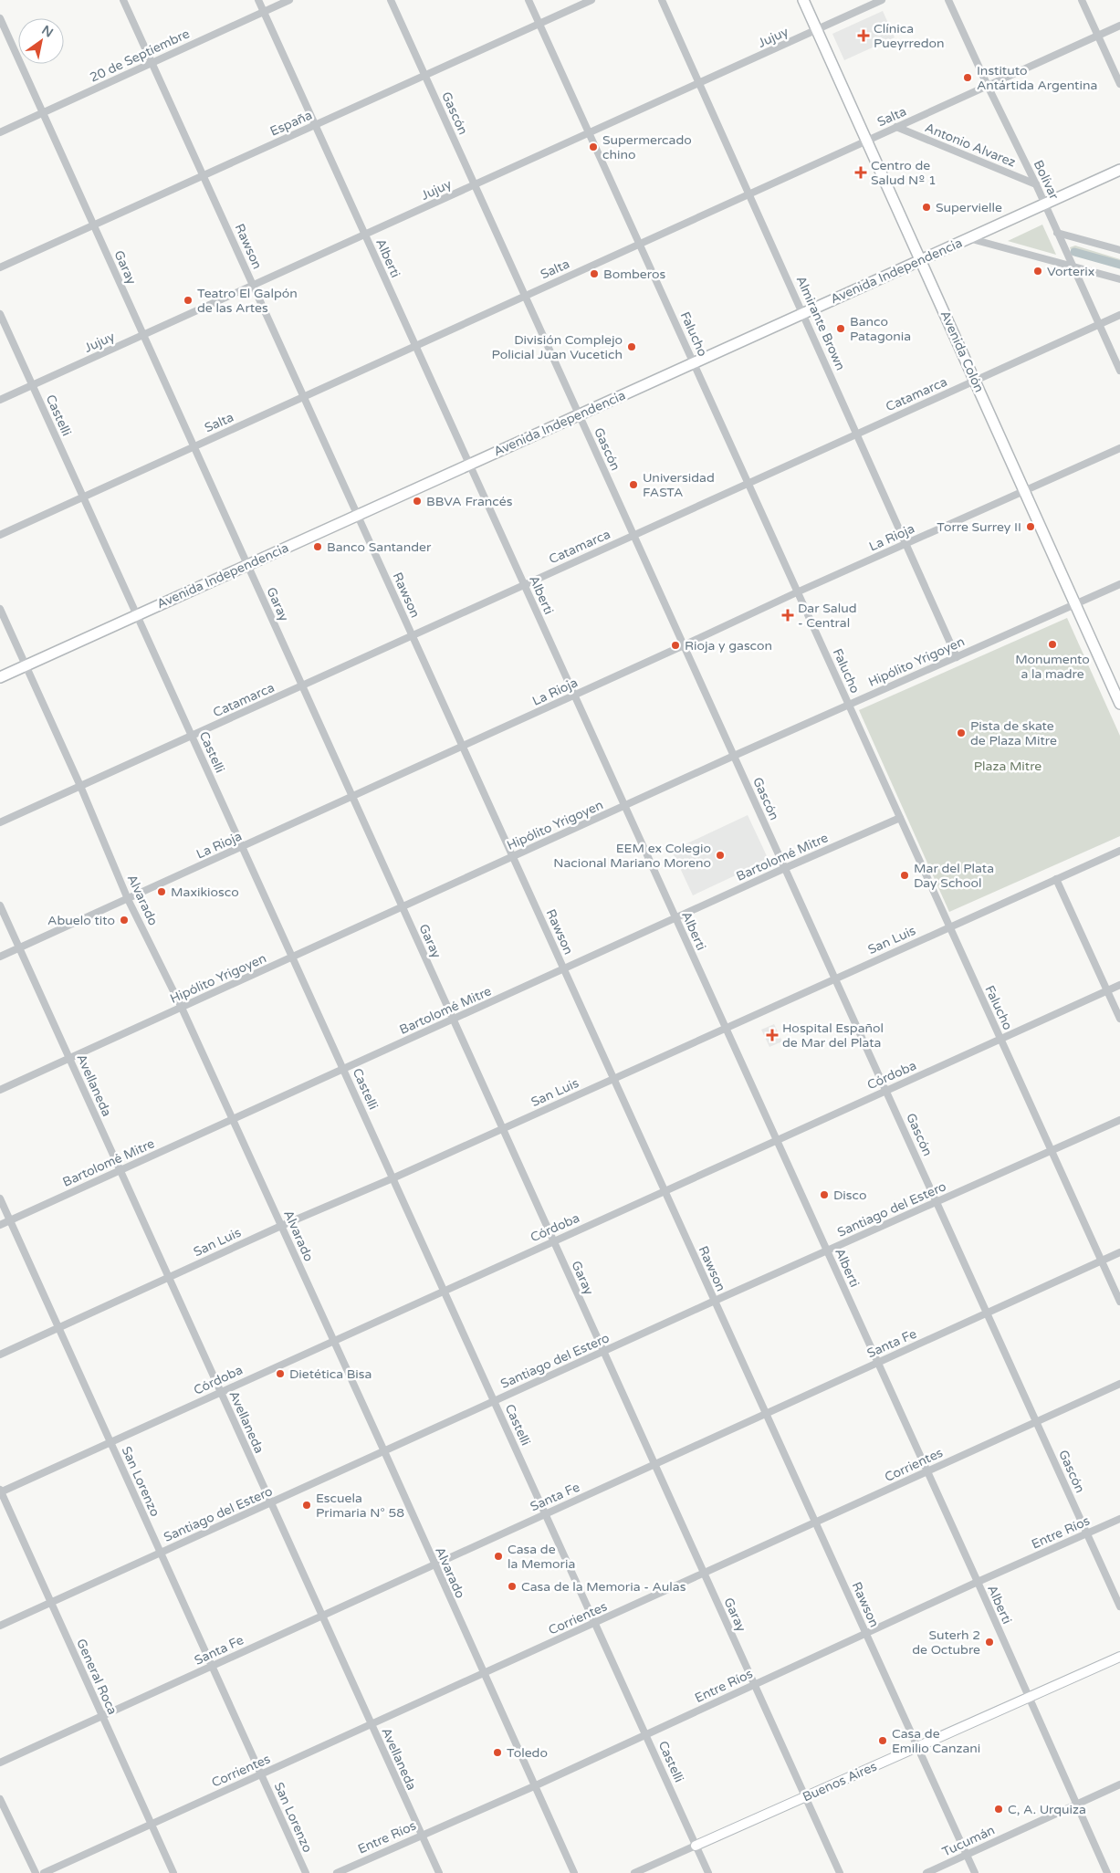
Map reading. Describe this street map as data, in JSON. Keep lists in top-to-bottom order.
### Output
{
  "streets": {
    "main road": ["Avenida Independencia", "Avenida Colón"],
    "street": [
      "Jujuy",
      "20 de Septiembre",
      "Gascón",
      "Salta",
      "España",
      "Antonio Alvarez",
      "Bolívar",
      "Rawson",
      "Alberti",
      "Garay",
      "Almirante Brown",
      "Falucho",
      "Catamarca",
      "Castelli",
      "La Rioja",
      "Hipólito Yrigoyen",
      "Bartolomé Mitre",
      "Alvarado",
      "San Luis",
      "Córdoba",
      "Avellaneda",
      "Santiago del Estero",
      "Santa Fe",
      "Corrientes",
      "San Lorenzo",
      "Entre Ríos",
      "General Roca",
      "Buenos Aires",
      "Tucumán"
    ]
  },
  "crossings": [
    ["Jujuy", "Gascón"],
    ["Jujuy", "Rawson"],
    ["Jujuy", "Alberti"],
    ["Jujuy", "Garay"],
    ["Jujuy", "Almirante Brown"],
    ["Jujuy", "Falucho"],
    ["Jujuy", "Avenida Colón"],
    ["Jujuy", "Castelli"],
    ["20 de Septiembre", "Rawson"],
    ["20 de Septiembre", "Alberti"],
    ["20 de Septiembre", "Garay"],
    ["Gascón", "Salta"],
    ["Gascón", "España"],
    ["Gascón", "Avenida Independencia"],
    ["Gascón", "Catamarca"],
    ["Gascón", "La Rioja"],
    ["Gascón", "Hipólito Yrigoyen"],
    ["Gascón", "Bartolomé Mitre"],
    ["Gascón", "San Luis"],
    ["Gascón", "Córdoba"],
    ["Gascón", "Santiago del Estero"],
    ["Gascón", "Santa Fe"],
    ["Gascón", "Corrientes"],
    ["Gascón", "Entre Ríos"],
    ["Salta", "Antonio Alvarez"],
    ["Salta", "Bolívar"],
    ["Salta", "Rawson"],
    ["Salta", "Alberti"],
    ["Salta", "Garay"],
    ["Salta", "Almirante Brown"],
    ["Salta", "Falucho"],
    ["Salta", "Avenida Colón"],
    ["Salta", "Castelli"],
    ["España", "Rawson"],
    ["España", "Alberti"],
    ["España", "Garay"],
    ["España", "Falucho"],
    ["Antonio Alvarez", "Bolívar"],
    ["Bolívar", "Avenida Independencia"],
    ["Bolívar", "Catamarca"],
    ["Rawson", "Avenida Independencia"],
    ["Rawson", "Catamarca"],
    ["Rawson", "La Rioja"],
    ["Rawson", "Hipólito Yrigoyen"],
    ["Rawson", "Bartolomé Mitre"],
    ["Rawson", "San Luis"],
    ["Rawson", "Córdoba"],
    ["Rawson", "Santiago del Estero"],
    ["Rawson", "Santa Fe"],
    ["Rawson", "Corrientes"],
    ["Rawson", "Entre Ríos"],
    ["Rawson", "Buenos Aires"],
    ["Rawson", "Tucumán"],
    ["Alberti", "Avenida Independencia"],
    ["Alberti", "Catamarca"],
    ["Alberti", "La Rioja"],
    ["Alberti", "Hipólito Yrigoyen"],
    ["Alberti", "Bartolomé Mitre"],
    ["Alberti", "San Luis"],
    ["Alberti", "Córdoba"],
    ["Alberti", "Santiago del Estero"],
    ["Alberti", "Santa Fe"],
    ["Alberti", "Corrientes"],
    ["Alberti", "Entre Ríos"],
    ["Alberti", "Buenos Aires"],
    ["Alberti", "Tucumán"],
    ["Garay", "Avenida Independencia"],
    ["Garay", "Catamarca"],
    ["Garay", "La Rioja"],
    ["Garay", "Hipólito Yrigoyen"],
    ["Garay", "Bartolomé Mitre"],
    ["Garay", "San Luis"],
    ["Garay", "Córdoba"],
    ["Garay", "Santiago del Estero"],
    ["Garay", "Santa Fe"],
    ["Garay", "Corrientes"],
    ["Garay", "Entre Ríos"],
    ["Garay", "Buenos Aires"],
    ["Avenida Independencia", "Almirante Brown"],
    ["Avenida Independencia", "Falucho"],
    ["Avenida Independencia", "Avenida Colón"],
    ["Avenida Independencia", "Castelli"],
    ["Avenida Independencia", "Alvarado"],
    ["Almirante Brown", "Catamarca"],
    ["Almirante Brown", "La Rioja"],
    ["Almirante Brown", "Hipólito Yrigoyen"],
    ["Falucho", "Catamarca"],
    ["Falucho", "La Rioja"],
    ["Falucho", "Hipólito Yrigoyen"],
    ["Falucho", "Bartolomé Mitre"],
    ["Falucho", "San Luis"],
    ["Falucho", "Córdoba"],
    ["Falucho", "Santiago del Estero"],
    ["Falucho", "Santa Fe"],
    ["Avenida Colón", "Catamarca"],
    ["Avenida Colón", "La Rioja"],
    ["Avenida Colón", "Hipólito Yrigoyen"],
    ["Catamarca", "Castelli"],
    ["Catamarca", "Alvarado"],
    ["Castelli", "La Rioja"],
    ["Castelli", "Hipólito Yrigoyen"],
    ["Castelli", "Bartolomé Mitre"],
    ["Castelli", "San Luis"],
    ["Castelli", "Córdoba"],
    ["Castelli", "Santiago del Estero"],
    ["Castelli", "Santa Fe"],
    ["Castelli", "Corrientes"],
    ["Castelli", "Entre Ríos"],
    ["Castelli", "Buenos Aires"],
    ["La Rioja", "Alvarado"],
    ["La Rioja", "Avellaneda"],
    ["Hipólito Yrigoyen", "Alvarado"],
    ["Hipólito Yrigoyen", "Avellaneda"],
    ["Bartolomé Mitre", "Alvarado"],
    ["Bartolomé Mitre", "Avellaneda"],
    ["Bartolomé Mitre", "San Lorenzo"],
    ["Alvarado", "San Luis"],
    ["Alvarado", "Córdoba"],
    ["Alvarado", "Santiago del Estero"],
    ["Alvarado", "Santa Fe"],
    ["Alvarado", "Corrientes"],
    ["Alvarado", "Entre Ríos"],
    ["San Luis", "Avellaneda"],
    ["San Luis", "San Lorenzo"],
    ["Córdoba", "Avellaneda"],
    ["Córdoba", "San Lorenzo"],
    ["Córdoba", "General Roca"],
    ["Avellaneda", "Santiago del Estero"],
    ["Avellaneda", "Santa Fe"],
    ["Avellaneda", "Corrientes"],
    ["Avellaneda", "Entre Ríos"],
    ["Santiago del Estero", "San Lorenzo"],
    ["Santiago del Estero", "General Roca"],
    ["Santa Fe", "San Lorenzo"],
    ["Santa Fe", "General Roca"],
    ["Corrientes", "San Lorenzo"],
    ["Corrientes", "General Roca"]
  ],
  "parks": ["Plaza Mitre"],
  "places": {
    "health": [
      "Clínica Pueyrredon",
      "Centro de Salud Nº 1",
      "Dar Salud - Central",
      "Hospital Español de Mar del Plata"
    ],
    "other": [
      "Instituto Antártida Argentina",
      "Supermercado chino",
      "Supervielle",
      "Vorterix",
      "Bomberos",
      "Teatro El Galpón de las Artes",
      "Banco Patagonia",
      "División Complejo Policial Juan Vucetich",
      "Universidad FASTA",
      "BBVA Francés",
      "Torre Surrey II",
      "Banco Santander",
      "Monumento a la madre",
      "Rioja y gascon",
      "Pista de skate de Plaza Mitre",
      "EEM ex Colegio Nacional Mariano Moreno",
      "Mar del Plata Day School",
      "Maxikiosco",
      "Abuelo tito",
      "Disco",
      "Dietética Bisa",
      "Escuela Primaria N° 58",
      "Casa de la Memoria",
      "Casa de la Memoria - Aulas",
      "Suterh 2 de Octubre",
      "Casa de Emilio Canzani",
      "Toledo",
      "C, A. Urquiza"
    ]
  },
  "north": "top right"
}
